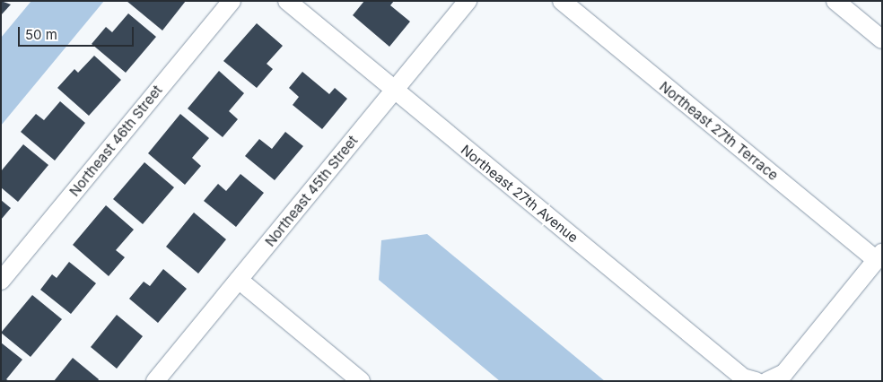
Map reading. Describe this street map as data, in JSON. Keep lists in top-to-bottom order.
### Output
{
  "streets": {
    "street": [
      "Northeast 27th Terrace",
      "Northeast 46th Street",
      "Northeast 45th Street",
      "Northeast 27th Avenue"
    ]
  },
  "crossings": [
    ["Northeast 45th Street", "Northeast 27th Avenue"]
  ],
  "scale_bar": "50 m"
}
